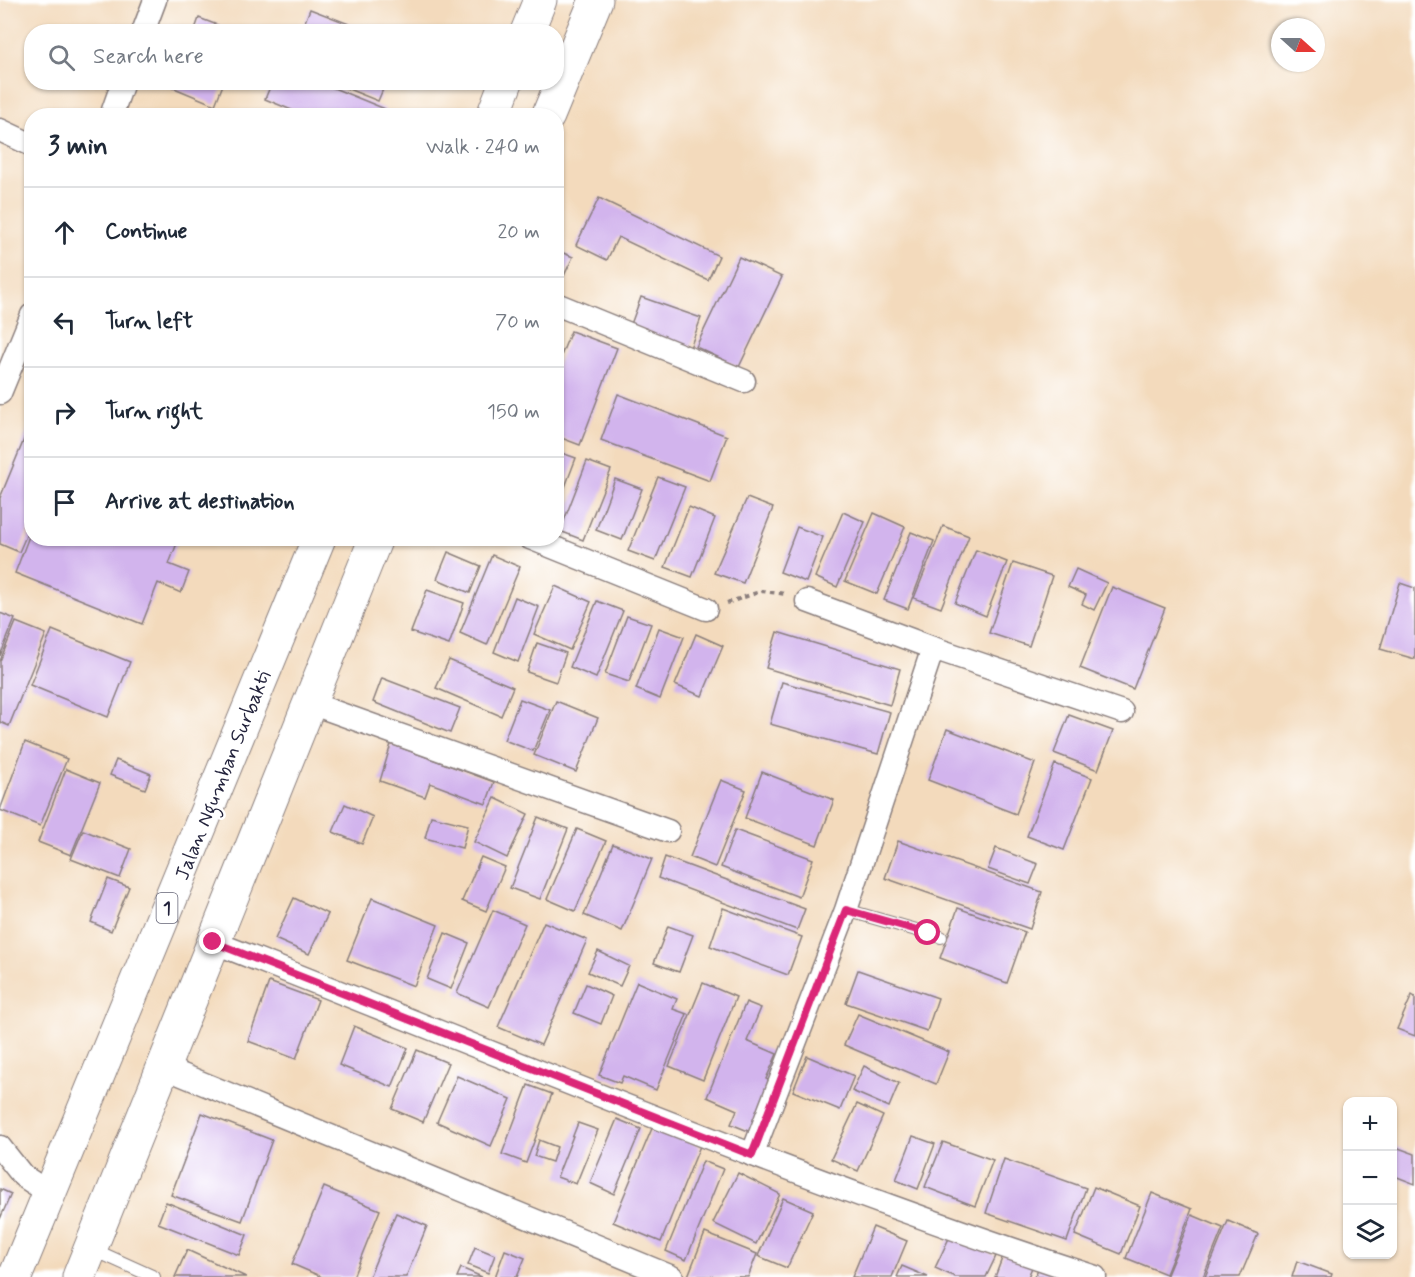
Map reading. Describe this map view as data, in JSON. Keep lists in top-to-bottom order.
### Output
{
  "streets": {
    "highway": ["Jalan Ngumban Surbakti", "1"]
  },
  "north": "right",
  "page": {
    "search": "Search here",
    "heading": ["3 min", "Walk · 240 m"],
    "list": [
      ["Continue", "20 m"],
      ["Turn left", "70 m"],
      ["Turn right", "150 m"],
      "Arrive at destination"
    ],
    "map_buttons": ["+", "−"]
  }
}
